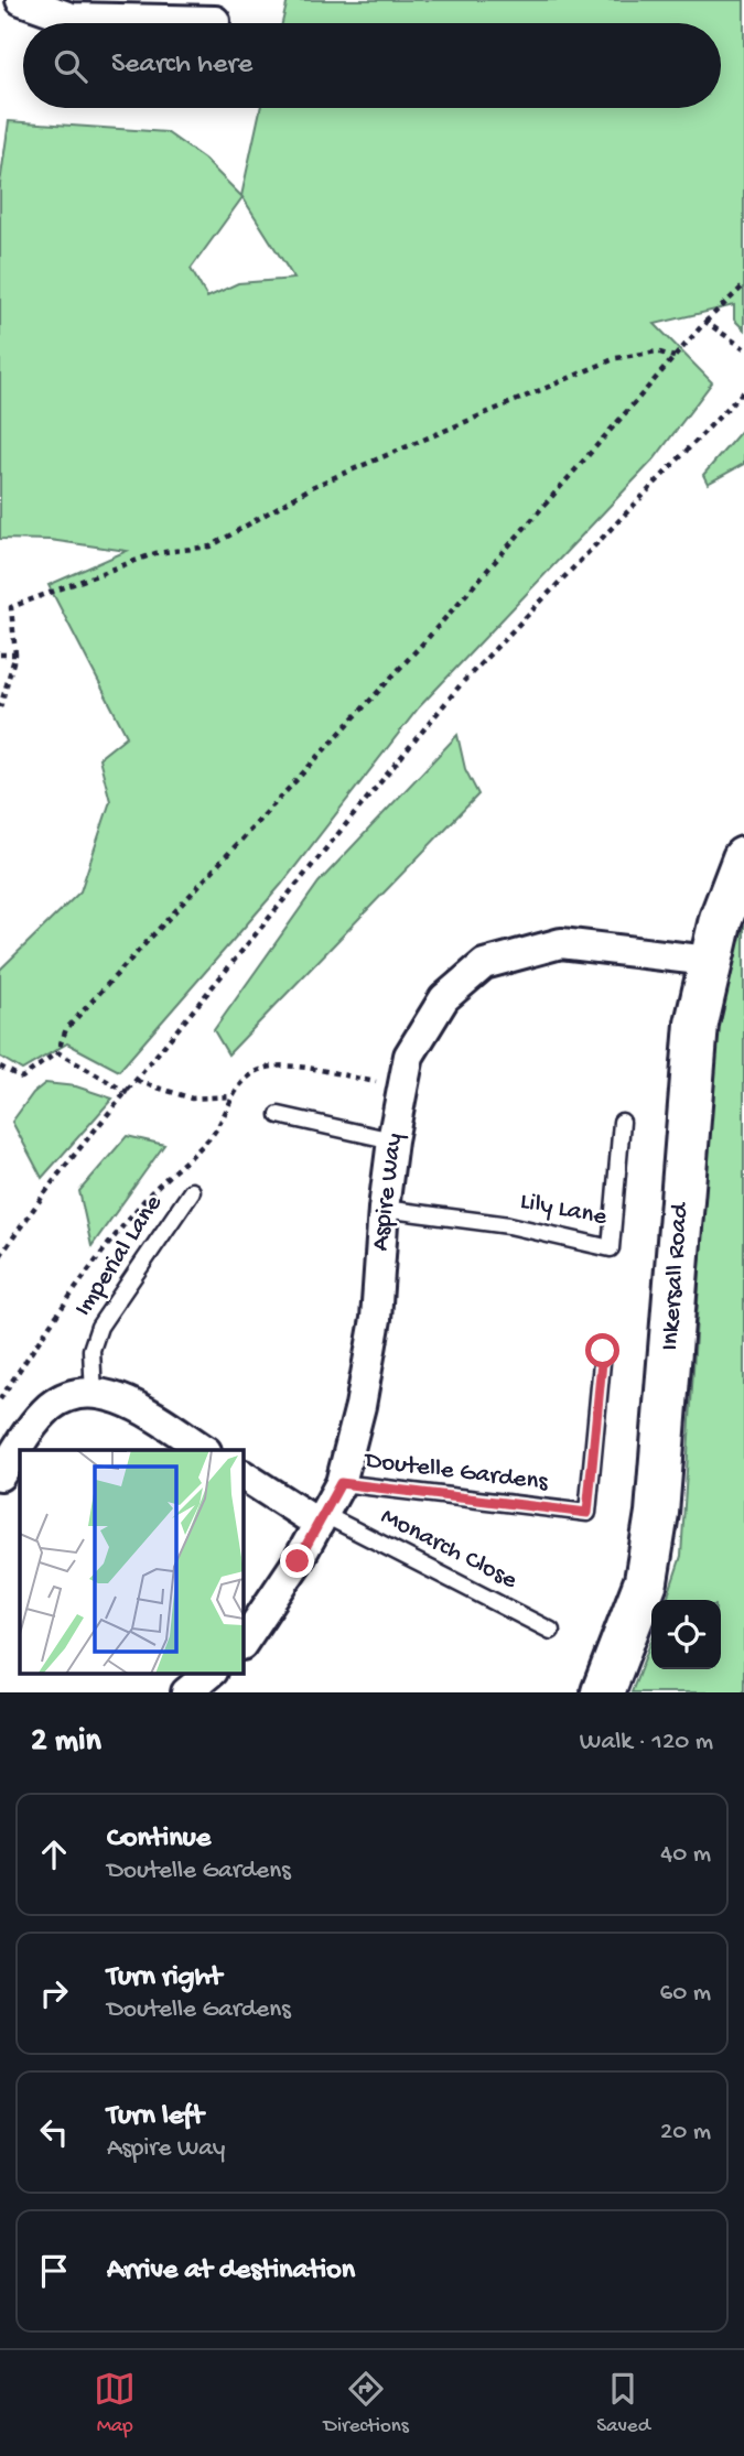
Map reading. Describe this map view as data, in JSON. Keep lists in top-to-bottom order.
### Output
{
  "streets": {
    "street": ["Aspire Way", "Inkersall Road"],
    "lane": [
      "Lily Lane",
      "Imperial Lane",
      "Doutelle Gardens",
      "Monarch Close"
    ]
  },
  "crossings": [
    ["Aspire Way", "Lily Lane"],
    ["Aspire Way", "Inkersall Road"],
    ["Aspire Way", "Doutelle Gardens"],
    ["Aspire Way", "Monarch Close"]
  ],
  "page": {
    "search": "Search here",
    "heading": ["2 min", "Walk · 120 m"],
    "list": [
      ["Continue", "Doutelle Gardens", "40 m"],
      ["Turn right", "Doutelle Gardens", "60 m"],
      ["Turn left", "Aspire Way", "20 m"],
      "Arrive at destination"
    ],
    "nav": ["Map", "Directions", "Saved"]
  }
}
